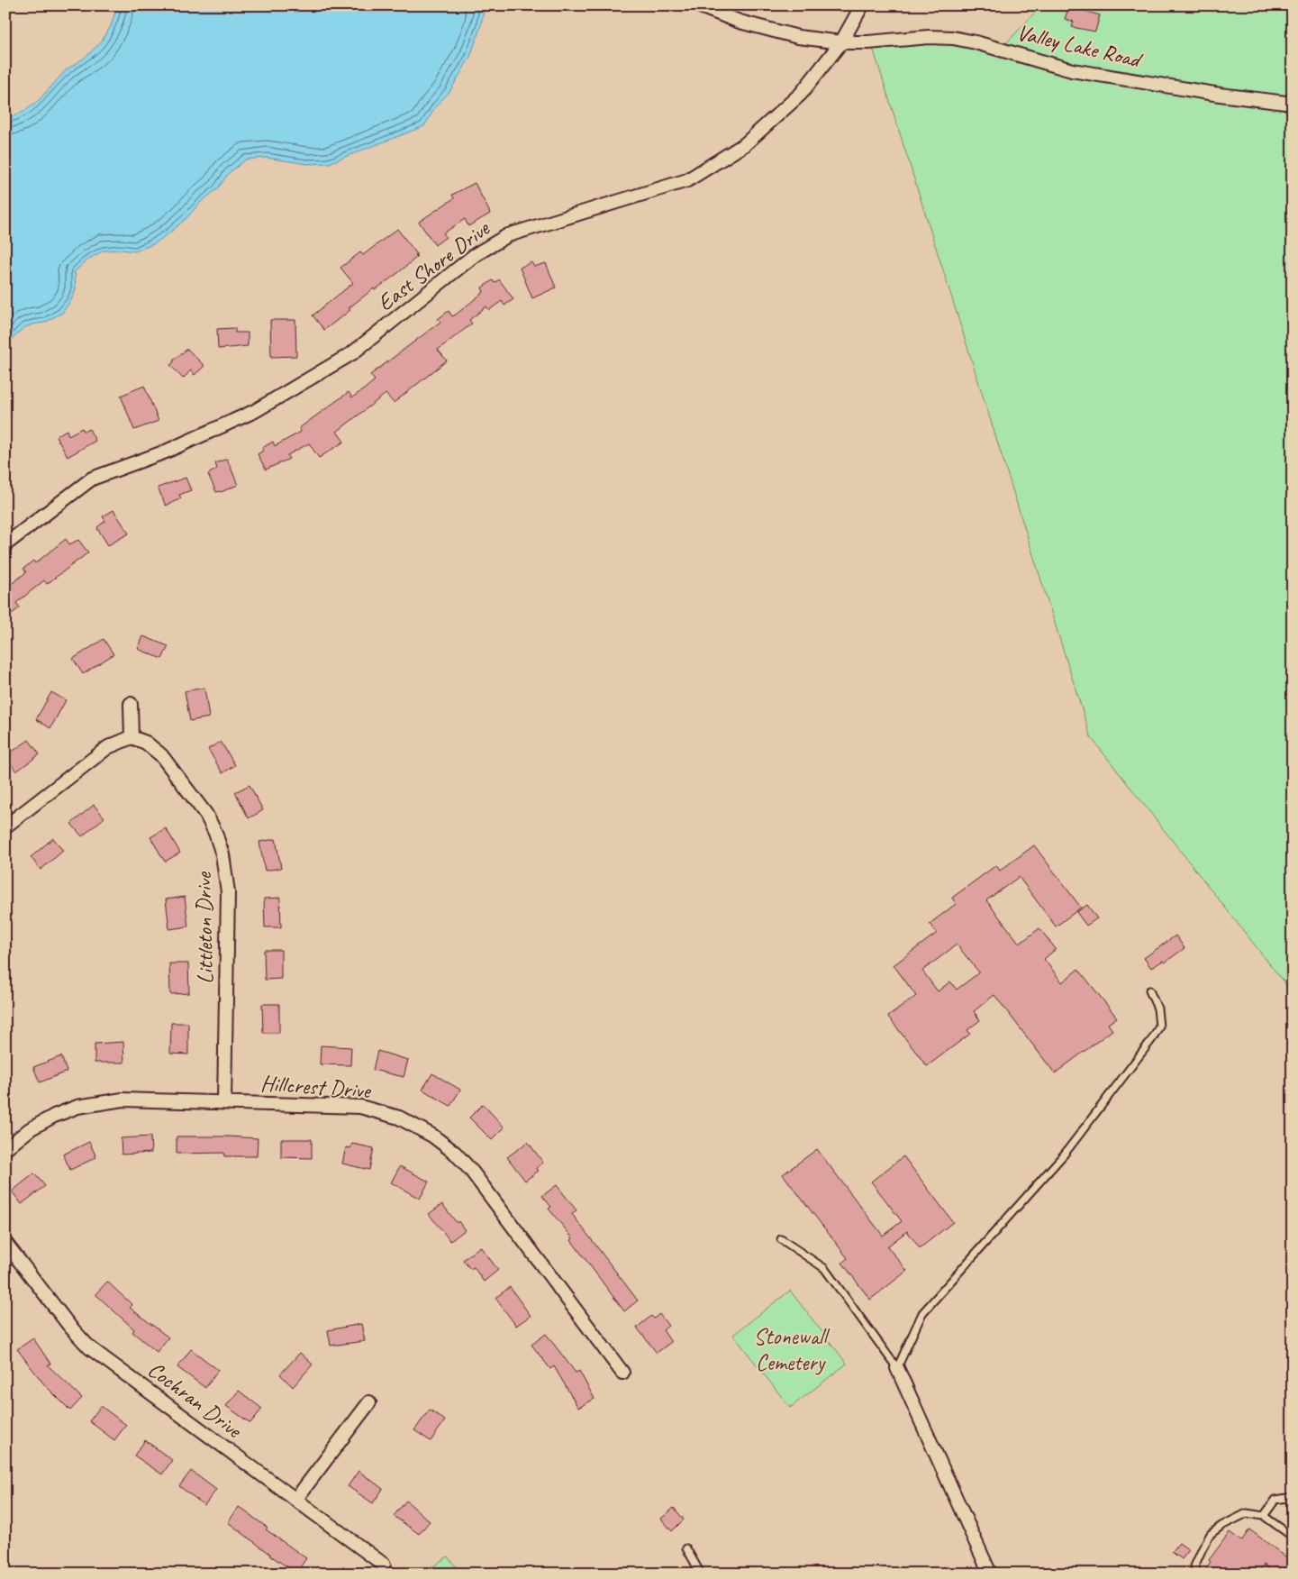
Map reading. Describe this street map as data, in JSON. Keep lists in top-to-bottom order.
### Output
{
  "streets": {
    "street": [
      "Valley Lake Road",
      "East Shore Drive",
      "Littleton Drive",
      "Hillcrest Drive",
      "Cochran Drive"
    ]
  },
  "crossings": [
    ["Valley Lake Road", "East Shore Drive"],
    ["Littleton Drive", "Hillcrest Drive"]
  ],
  "parks": ["Stonewall Cemetery"]
}
